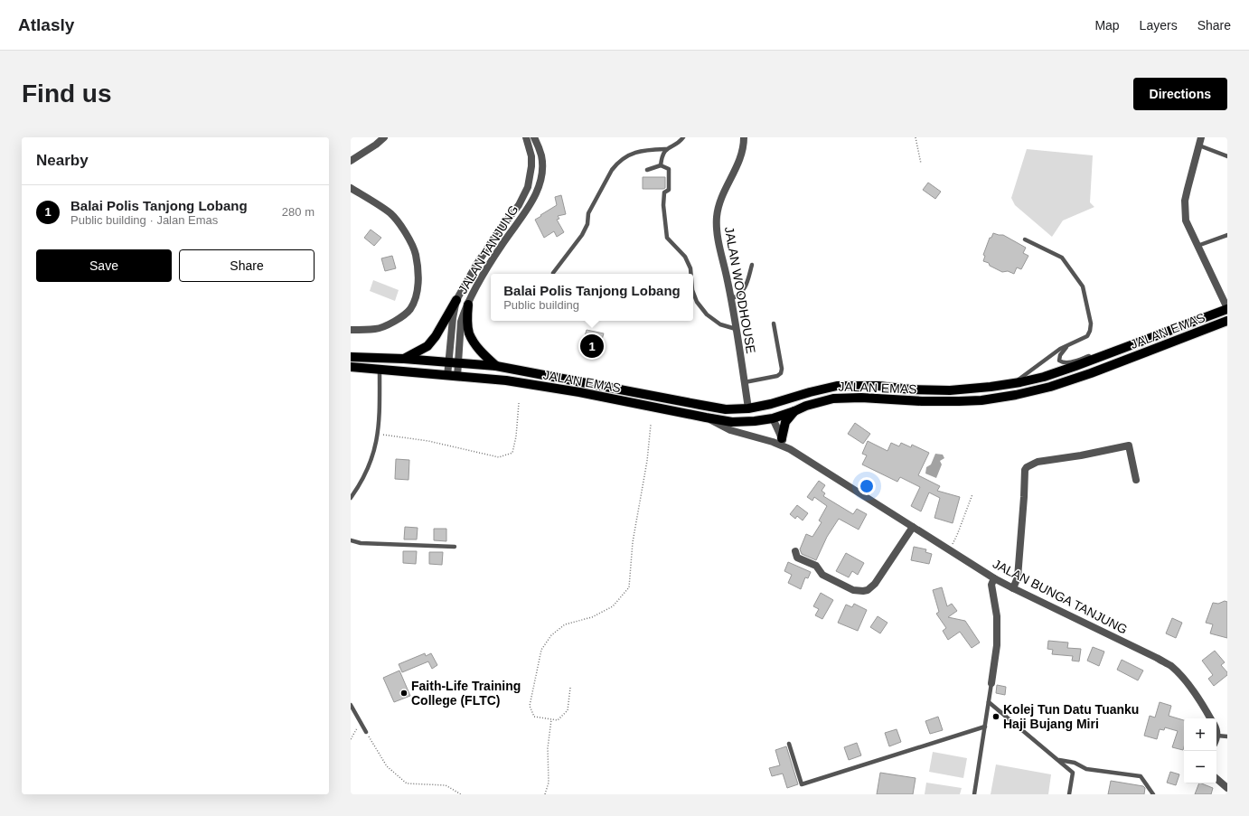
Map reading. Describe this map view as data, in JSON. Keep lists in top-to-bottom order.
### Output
{
  "streets": {
    "main road": ["JALAN EMAS"],
    "street": ["JALAN TANJUNG", "JALAN WOODHOUSE", "JALAN BUNGA TANJUNG"]
  },
  "crossings": [
    ["JALAN TANJUNG", "JALAN EMAS"],
    ["JALAN WOODHOUSE", "JALAN EMAS"]
  ],
  "places": ["Faith-Life Training College (FLTC)", "Kolej Tun Datu Tuanku Haji Bujang Miri"],
  "page": {
    "header": "Atlasly",
    "nav": ["Map", "Layers", "Share"],
    "buttons": [
      "Directions",
      ["Save", "Share"]
    ],
    "title": "Find us",
    "heading": "Nearby",
    "list": [
      {
        "mark": "1",
        "name": "Balai Polis Tanjong Lobang",
        "note": "Public building · Jalan Emas",
        "value": "280 m"
      }
    ],
    "popup": ["Balai Polis Tanjong Lobang", "Public building"],
    "pins": "1",
    "map_buttons": ["+", "−"]
  }
}
